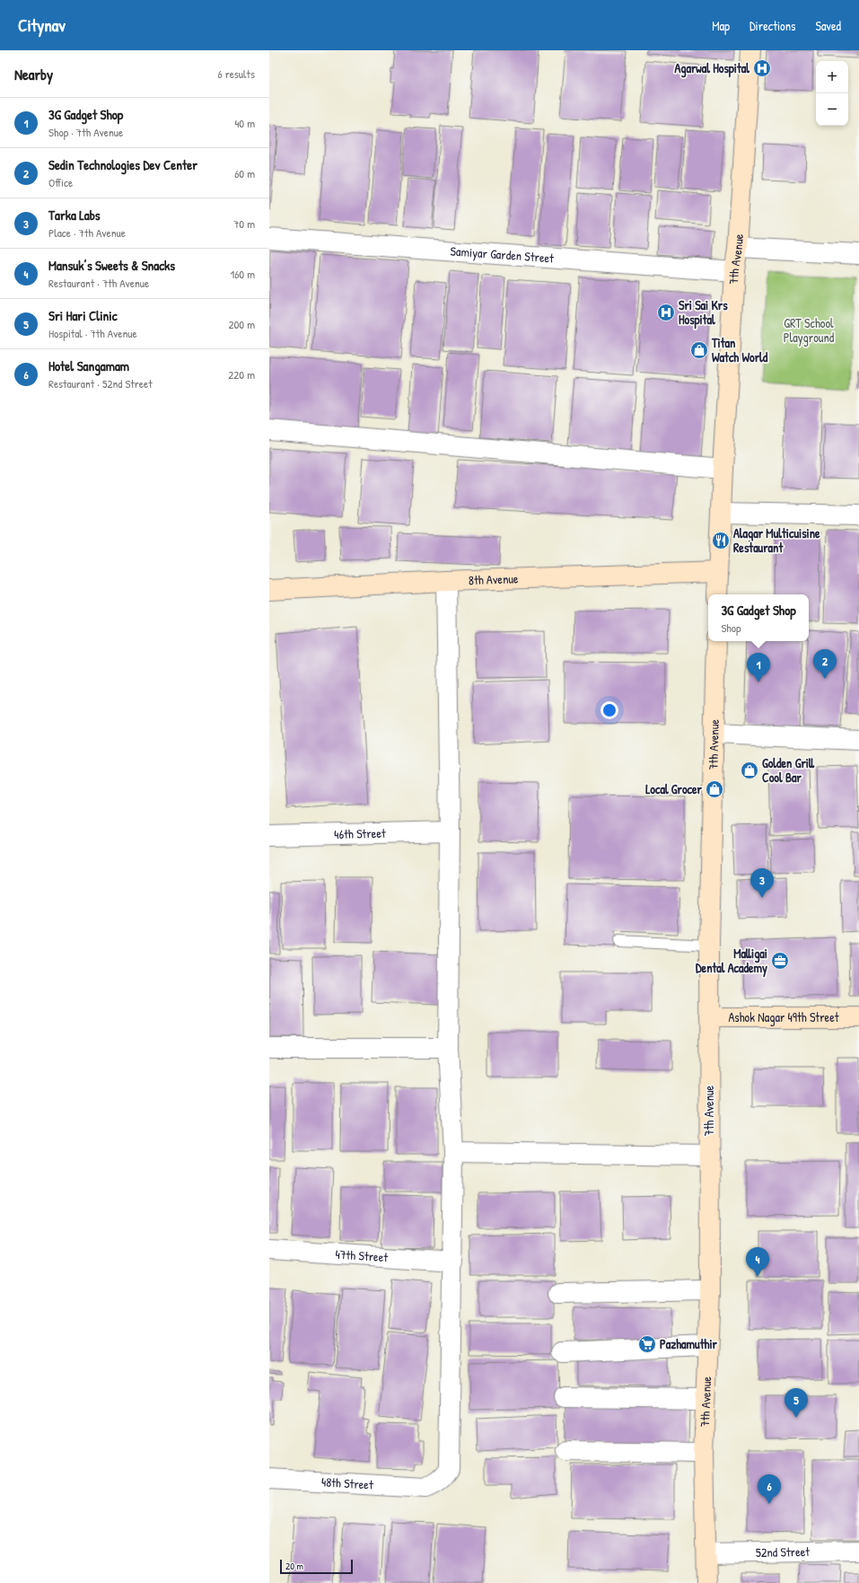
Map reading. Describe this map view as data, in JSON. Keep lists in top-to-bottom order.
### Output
{
  "streets": {
    "main road": ["7th Avenue", "8th Avenue", "Ashok Nagar 49th Street"],
    "street": [
      "Samiyar Garden Street",
      "46th Street",
      "47th Street",
      "48th Street",
      "52nd Street"
    ]
  },
  "crossings": [
    ["Samiyar Garden Street", "7th Avenue"],
    ["7th Avenue", "8th Avenue"],
    ["7th Avenue", "Ashok Nagar 49th Street"],
    ["7th Avenue", "52nd Street"],
    ["47th Street", "48th Street"]
  ],
  "parks": ["GRT School Playground"],
  "places": {
    "hospital": ["Agarwal Hospital", "Sri Sai Krs Hospital"],
    "shop": ["Titan Watch World", "Golden Grill Cool Bar", "Local Grocer"],
    "restaurant": ["Alagar Multicuisine Restaurant"],
    "office": ["Malligai Dental Academy"],
    "supermarket": ["Pazhamuthir"]
  },
  "scale_bar": "20 m",
  "page": {
    "header": "Citynav",
    "nav": ["Map", "Directions", "Saved"],
    "heading": ["Nearby", "6 results"],
    "map_buttons": ["+", "−"],
    "list": [
      {
        "mark": "1",
        "name": "3G Gadget Shop",
        "note": "Shop · 7th Avenue",
        "value": "40 m"
      },
      {
        "mark": "2",
        "name": "Sedin Technologies Dev Center",
        "note": "Office",
        "value": "60 m"
      },
      {
        "mark": "3",
        "name": "Tarka Labs",
        "note": "Place · 7th Avenue",
        "value": "70 m"
      },
      {
        "mark": "4",
        "name": "Mansuk’s Sweets & Snacks",
        "note": "Restaurant · 7th Avenue",
        "value": "160 m"
      },
      {
        "mark": "5",
        "name": "Sri Hari Clinic",
        "note": "Hospital · 7th Avenue",
        "value": "200 m"
      },
      {
        "mark": "6",
        "name": "Hotel Sangamam",
        "note": "Restaurant · 52nd Street",
        "value": "220 m"
      }
    ],
    "popup": ["3G Gadget Shop", "Shop"],
    "pins": [
      "2",
      "1",
      "3",
      "4",
      "5",
      "6"
    ],
    "scale": "20 m"
  }
}
